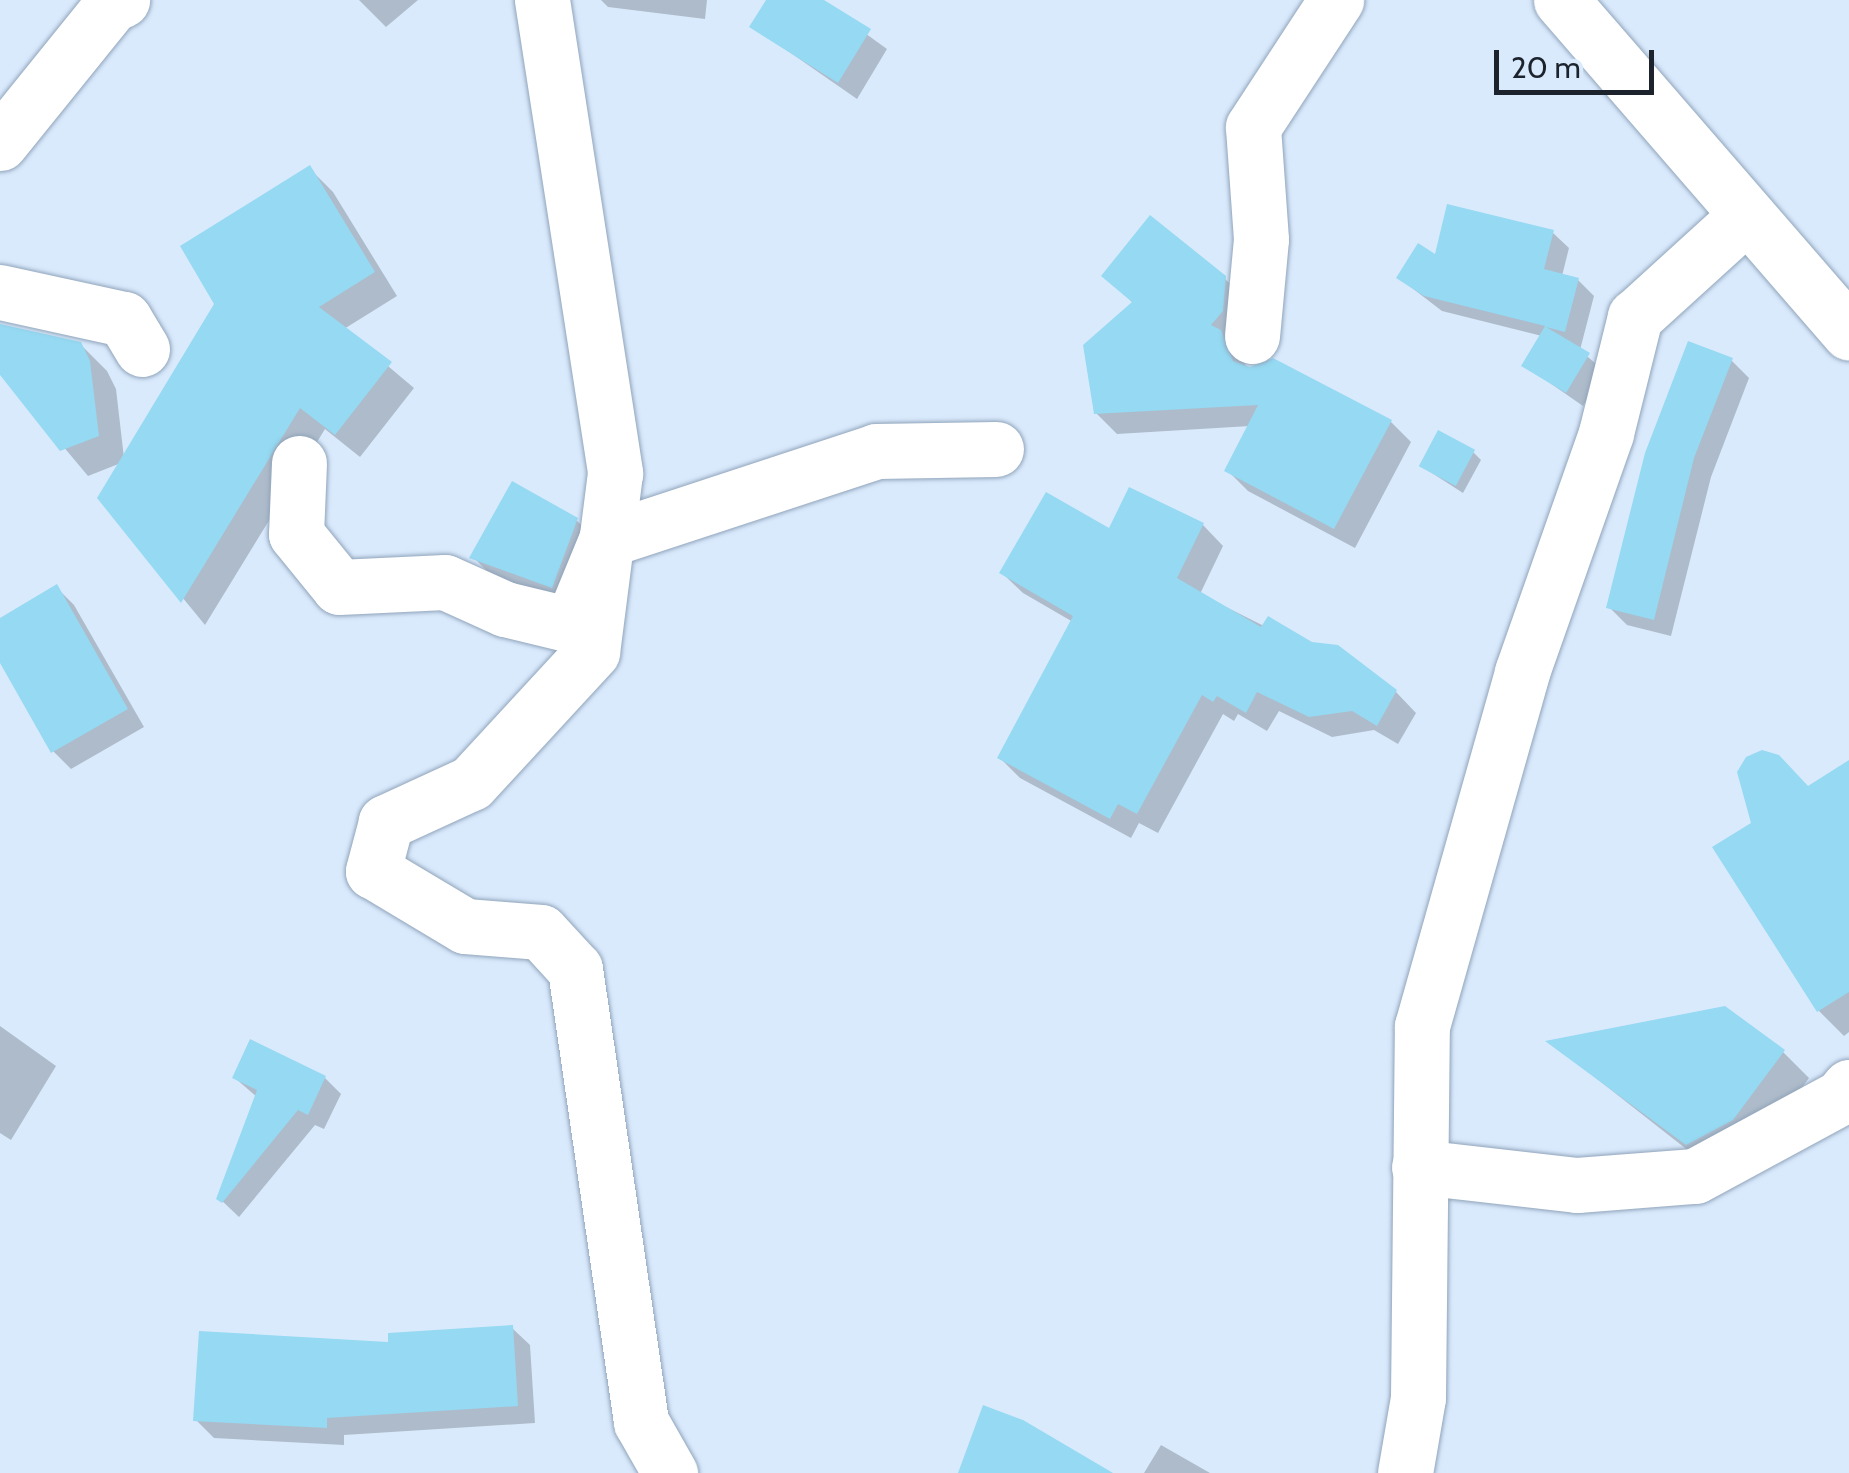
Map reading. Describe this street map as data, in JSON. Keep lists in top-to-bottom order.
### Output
{
  "scale_bar": "20 m"
}
